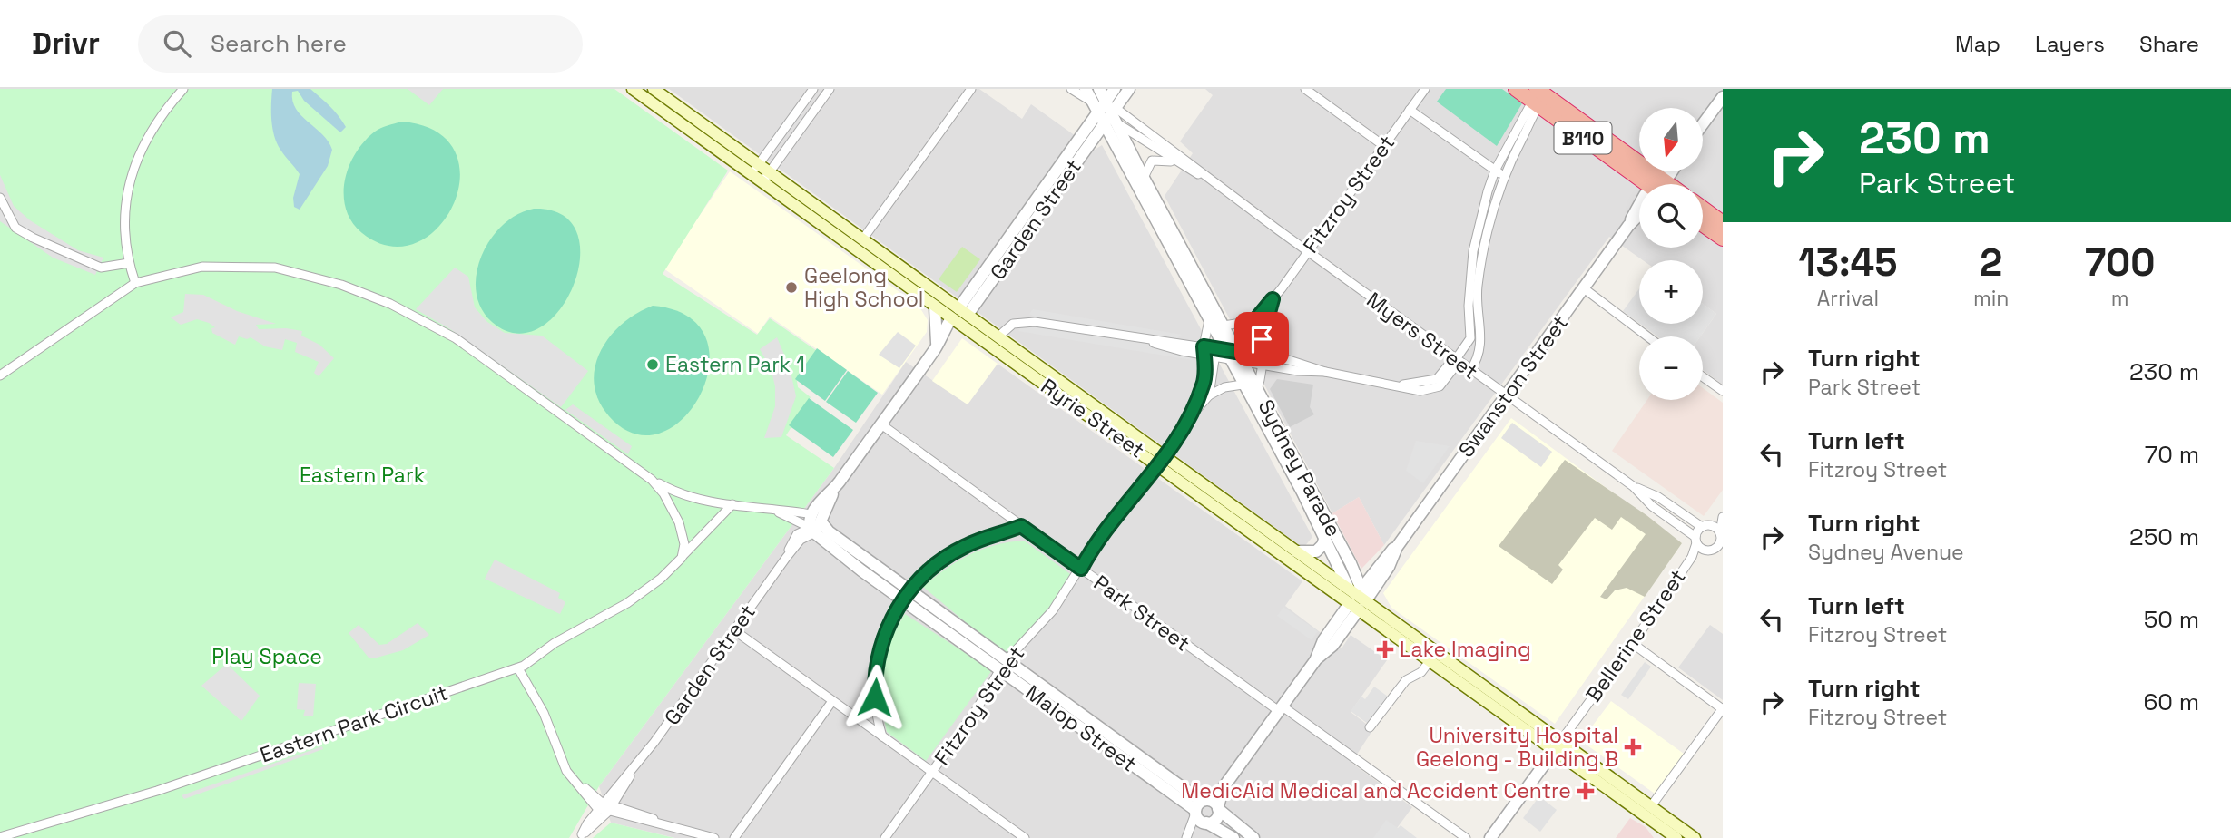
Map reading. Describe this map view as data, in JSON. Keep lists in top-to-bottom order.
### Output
{
  "streets": {
    "highway": ["B110"],
    "main road": ["Ryrie Street"],
    "street": [
      "Fitzroy Street",
      "Garden Street",
      "Myers Street",
      "Swanston Street",
      "Sydney Parade",
      "Park Street",
      "Bellerine Street",
      "Eastern Park Circuit",
      "Malop Street"
    ]
  },
  "crossings": [
    ["Fitzroy Street", "Myers Street"],
    ["Fitzroy Street", "Ryrie Street"],
    ["Fitzroy Street", "Sydney Parade"],
    ["Fitzroy Street", "Park Street"],
    ["Fitzroy Street", "Malop Street"],
    ["Garden Street", "Myers Street"],
    ["Garden Street", "Ryrie Street"],
    ["Garden Street", "Sydney Parade"],
    ["Garden Street", "Park Street"],
    ["Garden Street", "Malop Street"],
    ["Myers Street", "Swanston Street"],
    ["Myers Street", "Sydney Parade"],
    ["Myers Street", "Bellerine Street"],
    ["Swanston Street", "Ryrie Street"],
    ["Swanston Street", "Sydney Parade"],
    ["Swanston Street", "Park Street"],
    ["Swanston Street", "Malop Street"],
    ["Ryrie Street", "Sydney Parade"],
    ["Ryrie Street", "Bellerine Street"]
  ],
  "parks": ["Eastern Park", "Play Space"],
  "places": {
    "other": ["Geelong High School", "Eastern Park 1"],
    "health": ["Lake Imaging", "University Hospital Geelong - Building B", "MedicAid Medical and Accident Centre"]
  },
  "north": "bottom",
  "page": {
    "header": "Drivr",
    "search": "Search here",
    "nav": ["Map", "Layers", "Share"],
    "turn": ["230 m", "Park Street"],
    "map_buttons": ["+", "−"],
    "eta": [
      "13:45",
      "Arrival",
      "2",
      "min",
      "700",
      "m"
    ],
    "list": [
      {
        "name": "Turn right",
        "note": "Park Street",
        "value": "230 m"
      },
      {
        "name": "Turn left",
        "note": "Fitzroy Street",
        "value": "70 m"
      },
      {
        "name": "Turn right",
        "note": "Sydney Avenue",
        "value": "250 m"
      },
      {
        "name": "Turn left",
        "note": "Fitzroy Street",
        "value": "50 m"
      },
      {
        "name": "Turn right",
        "note": "Fitzroy Street",
        "value": "60 m"
      }
    ]
  }
}
